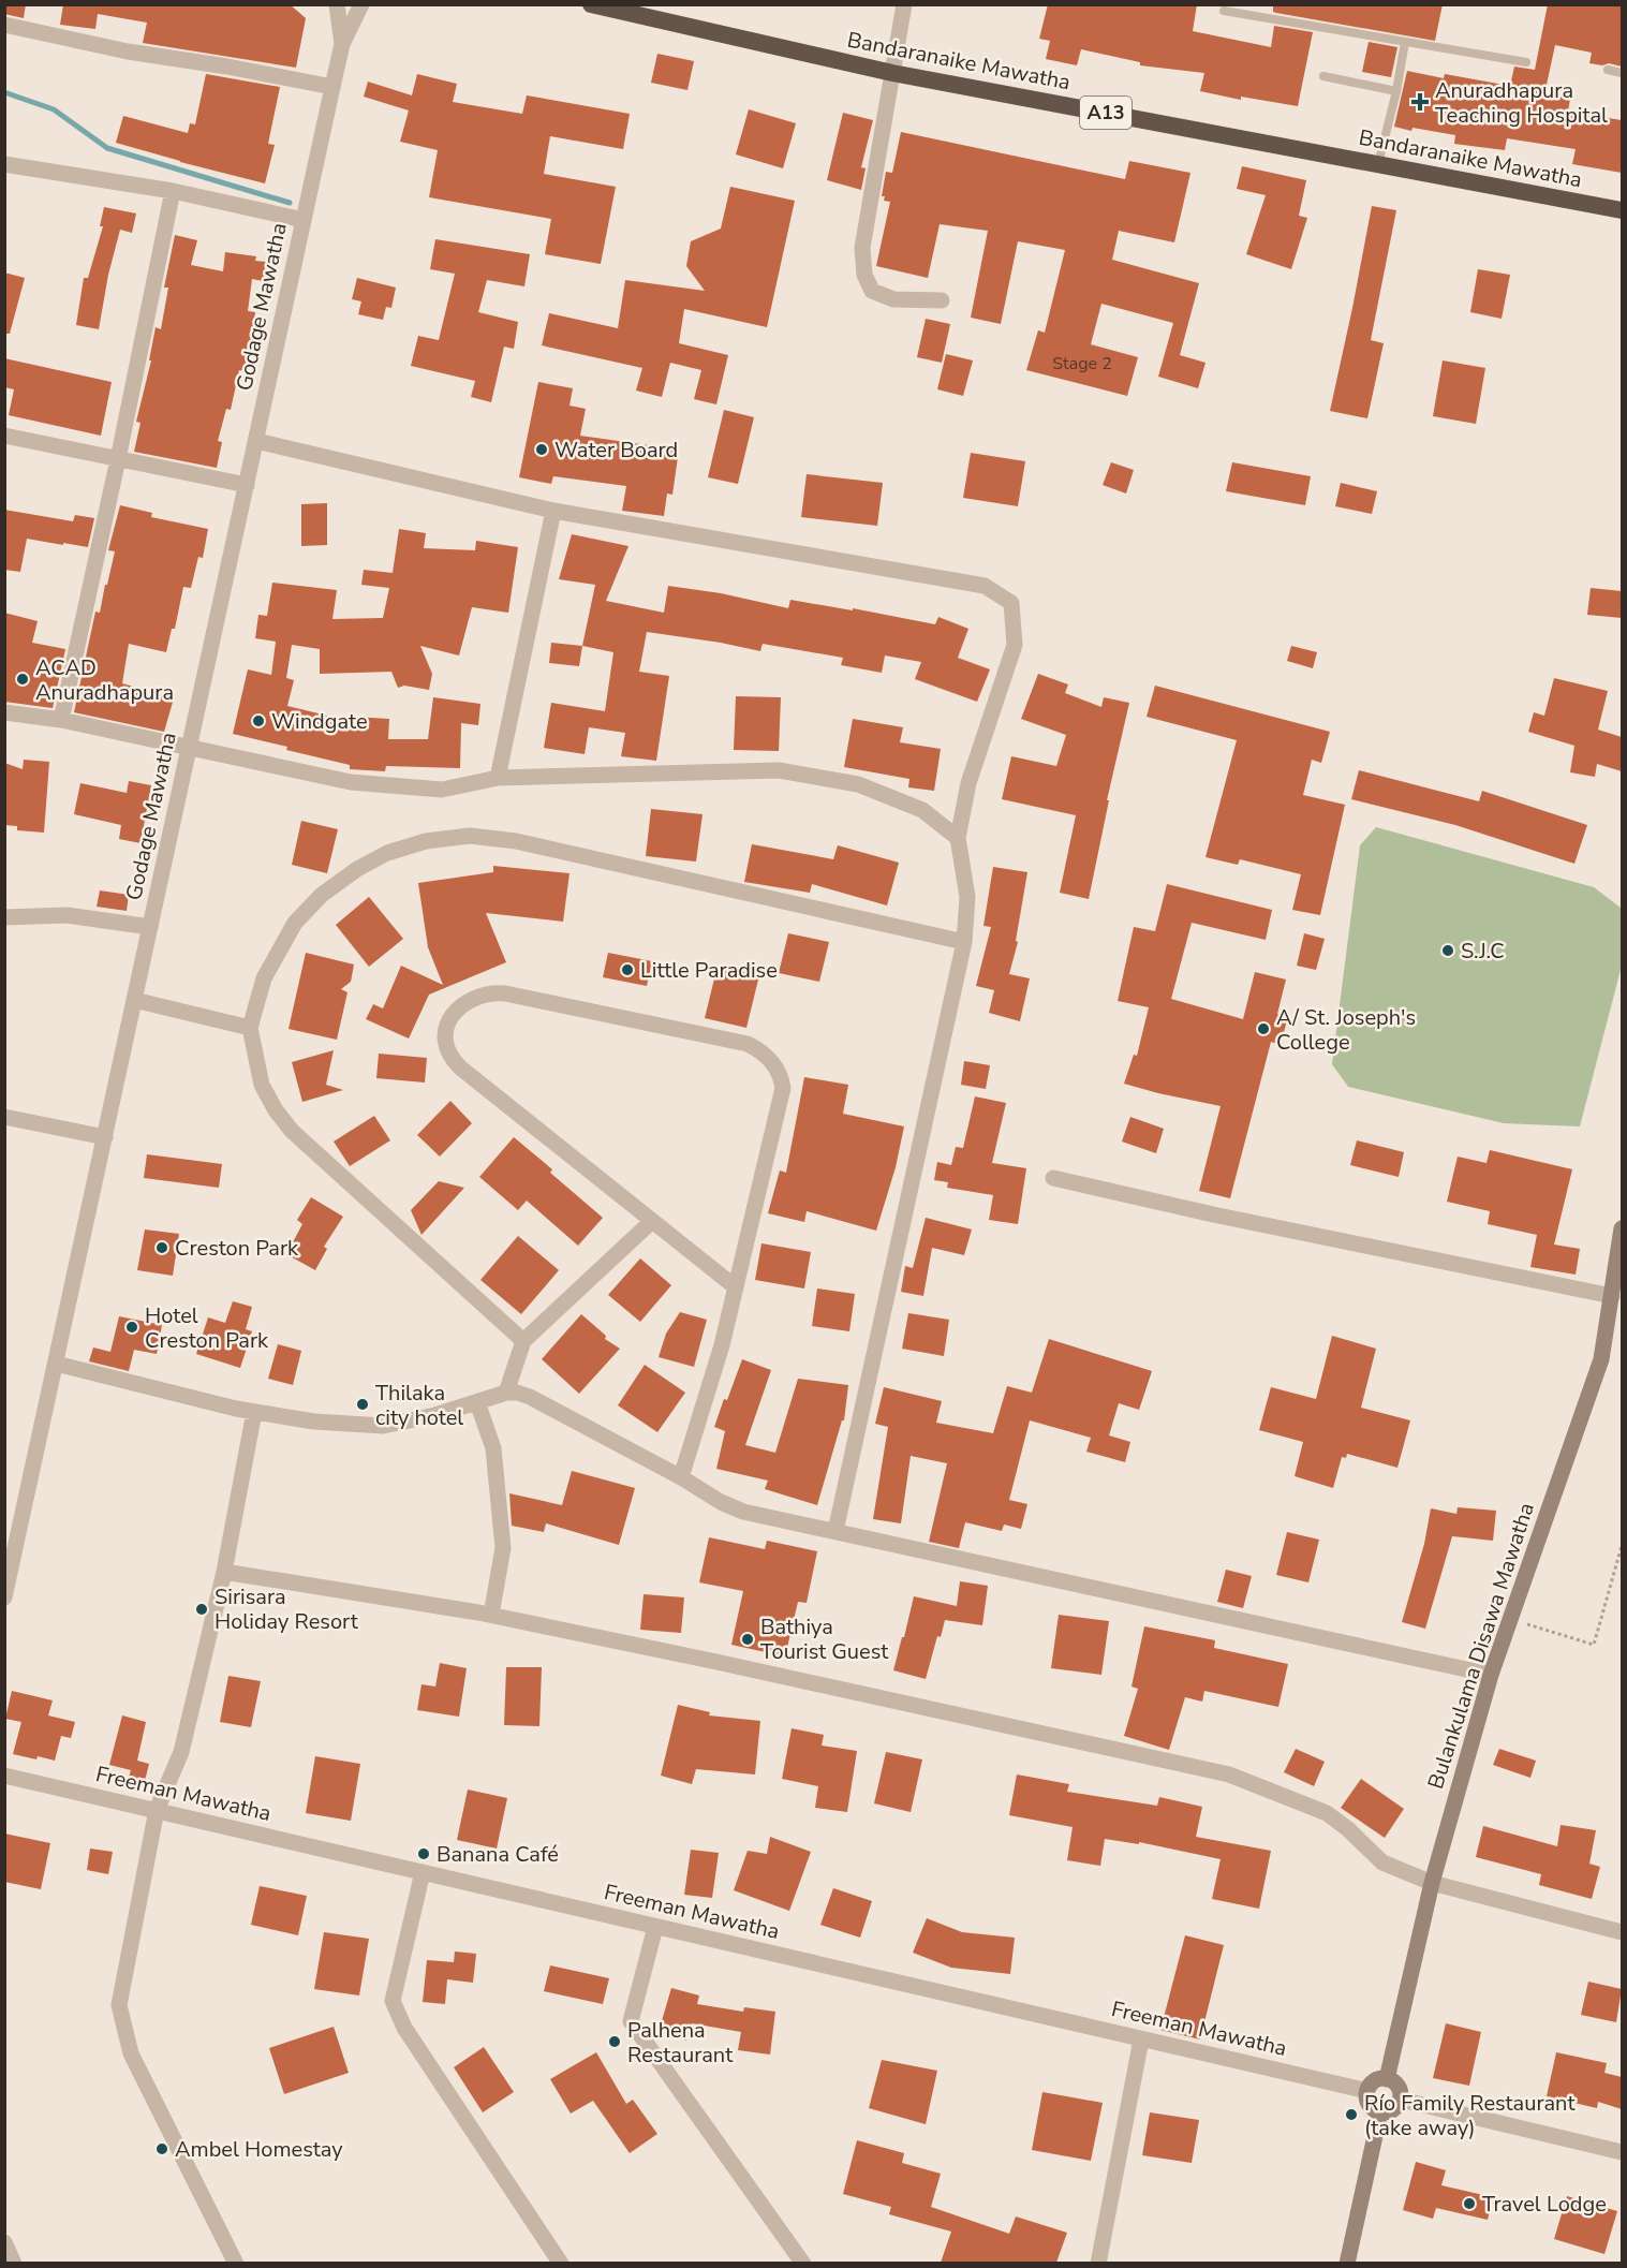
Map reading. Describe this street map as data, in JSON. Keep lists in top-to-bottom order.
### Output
{
  "streets": {
    "highway": ["Bandaranaike Mawatha", "A13"],
    "main road": ["Bulankulama Disawa Mawatha"],
    "street": ["Godage Mawatha", "Freeman Mawatha"]
  },
  "crossings": [
    ["Bulankulama Disawa Mawatha", "Freeman Mawatha"]
  ],
  "places": {
    "health": ["Anuradhapura Teaching Hospital"],
    "other": [
      "Water Board",
      "ACAD Anuradhapura",
      "Windgate",
      "S.J.C",
      "Little Paradise",
      "A/ St. Joseph's College",
      "Creston Park",
      "Hotel Creston Park",
      "Thilaka city hotel",
      "Sirisara Holiday Resort",
      "Bathiya Tourist Guest",
      "Banana Café",
      "Palhena Restaurant",
      "Río Family Restaurant (take away)",
      "Ambel Homestay",
      "Travel Lodge"
    ]
  },
  "house_numbers": ["Stage 2"]
}
